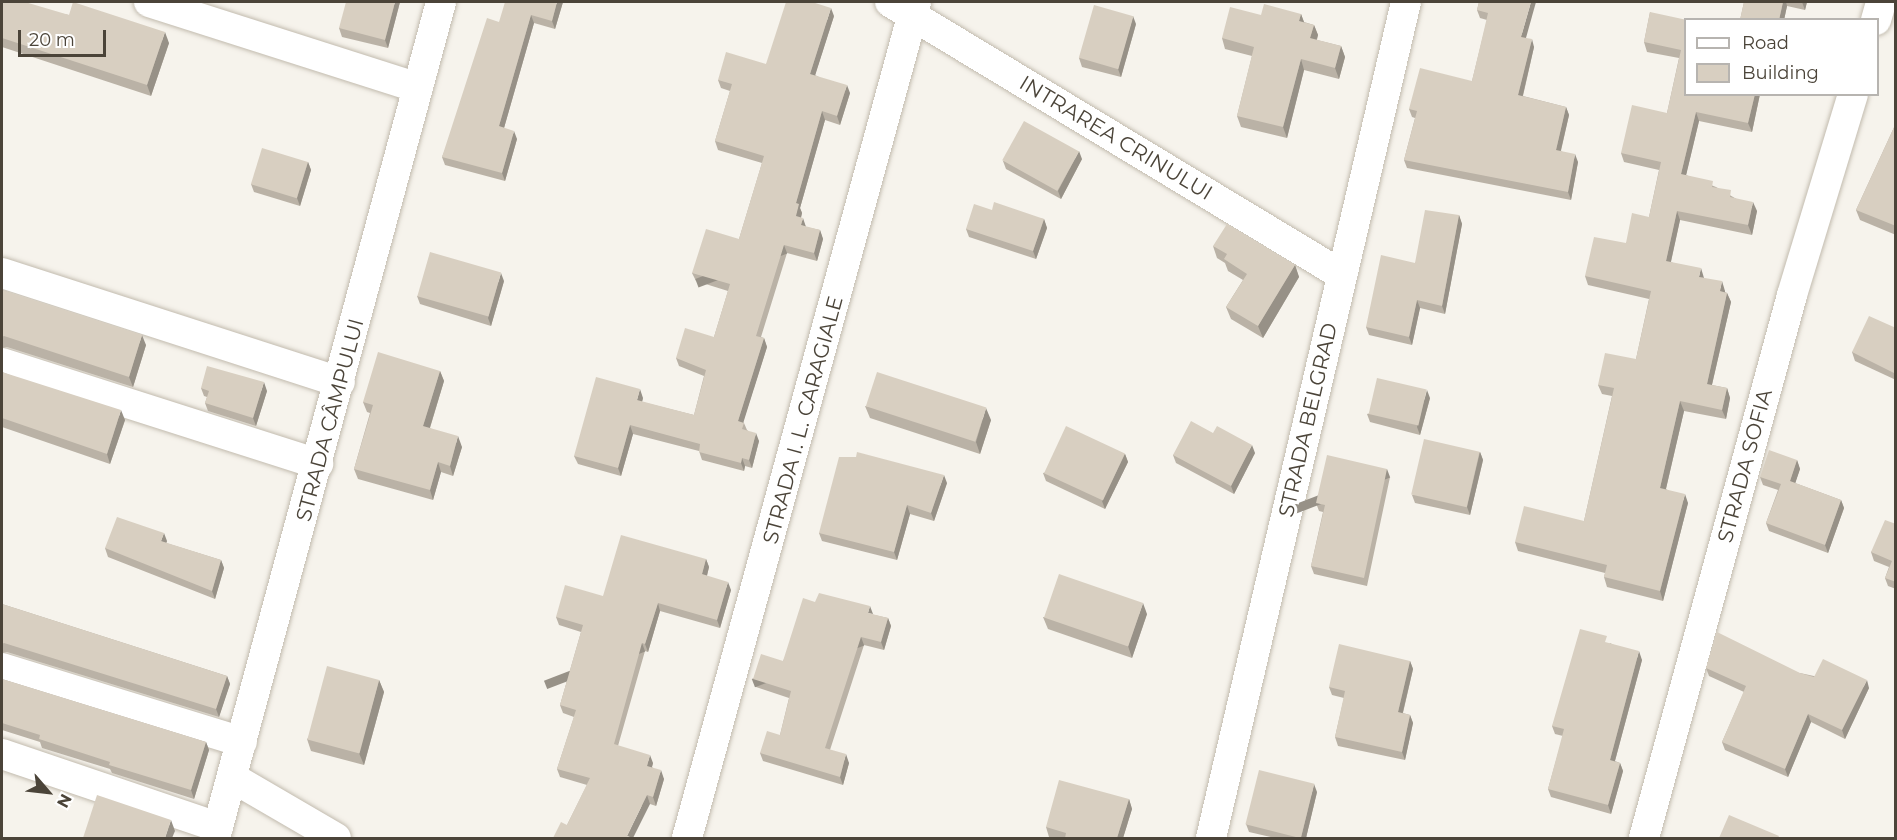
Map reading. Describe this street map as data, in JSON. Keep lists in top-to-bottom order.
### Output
{
  "streets": {
    "street": [
      "INTRAREA CRINULUI",
      "STRADA CÂMPULUI",
      "STRADA I. L. CARAGIALE",
      "STRADA BELGRAD",
      "STRADA SOFIA"
    ]
  },
  "crossings": [
    ["INTRAREA CRINULUI", "STRADA I. L. CARAGIALE"],
    ["INTRAREA CRINULUI", "STRADA BELGRAD"]
  ],
  "legend": ["Road", "Building"],
  "scale_bar": "20 m",
  "north": "bottom right"
}
